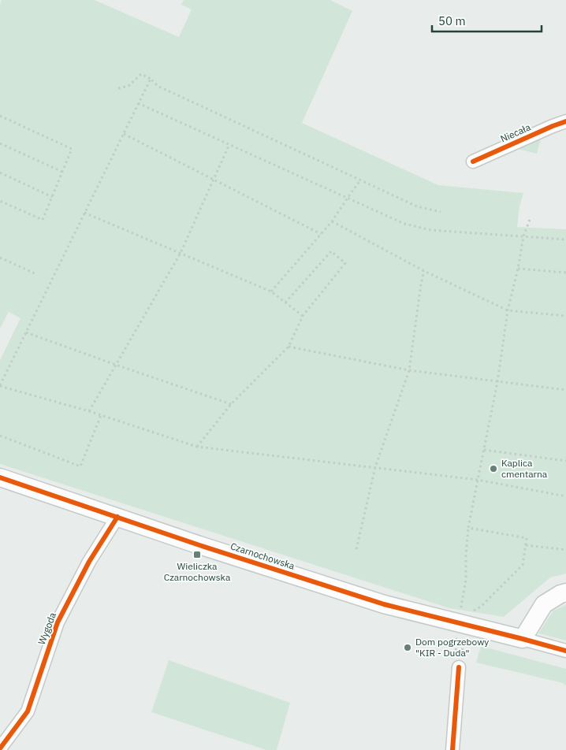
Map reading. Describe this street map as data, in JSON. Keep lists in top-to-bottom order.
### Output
{
  "streets": {
    "street": ["Niecała", "Czarnochowska", "Wygoda"]
  },
  "crossings": [
    ["Czarnochowska", "Wygoda"]
  ],
  "places": {
    "other": ["Kaplica cmentarna", "Dom pogrzebowy \"KIR - Duda\""],
    "transit": ["Wieliczka Czarnochowska"]
  },
  "scale_bar": "50 m"
}
